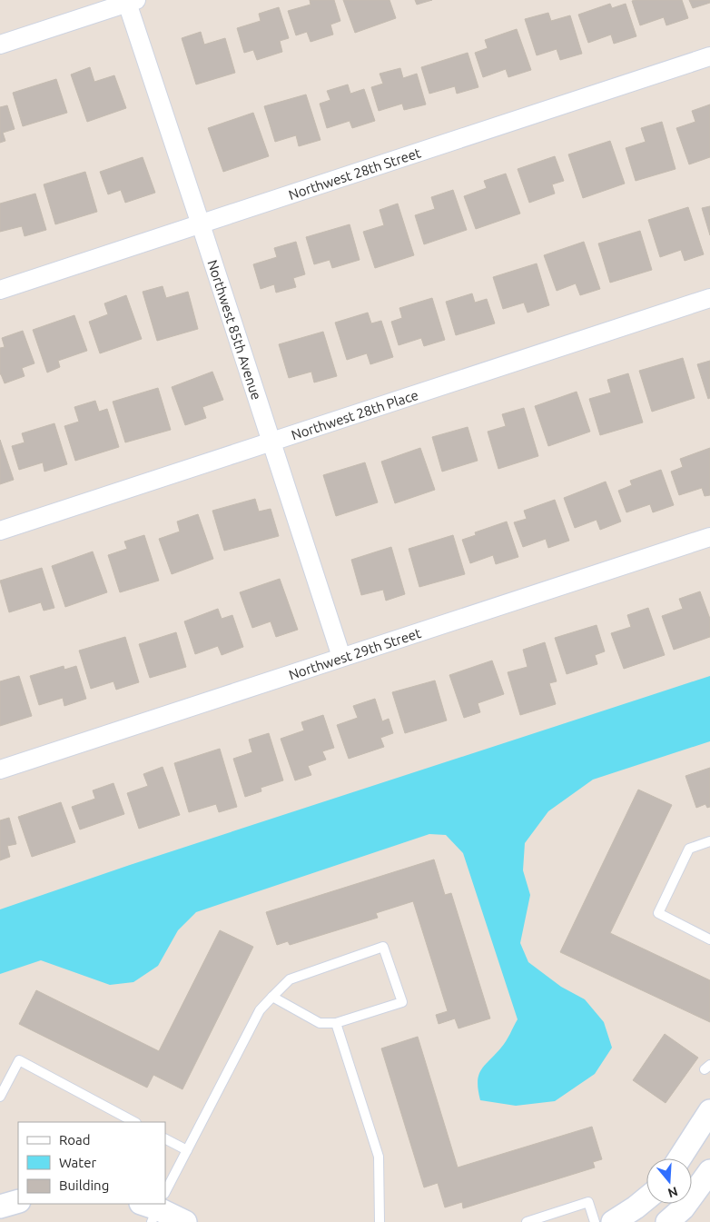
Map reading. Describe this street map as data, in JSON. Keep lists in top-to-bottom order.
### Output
{
  "streets": {
    "street": [
      "Northwest 28th Street",
      "Northwest 85th Avenue",
      "Northwest 28th Place",
      "Northwest 29th Street"
    ]
  },
  "crossings": [
    ["Northwest 28th Street", "Northwest 85th Avenue"],
    ["Northwest 85th Avenue", "Northwest 28th Place"],
    ["Northwest 85th Avenue", "Northwest 29th Street"]
  ],
  "legend": ["Road", "Water", "Building"],
  "north": "bottom"
}
